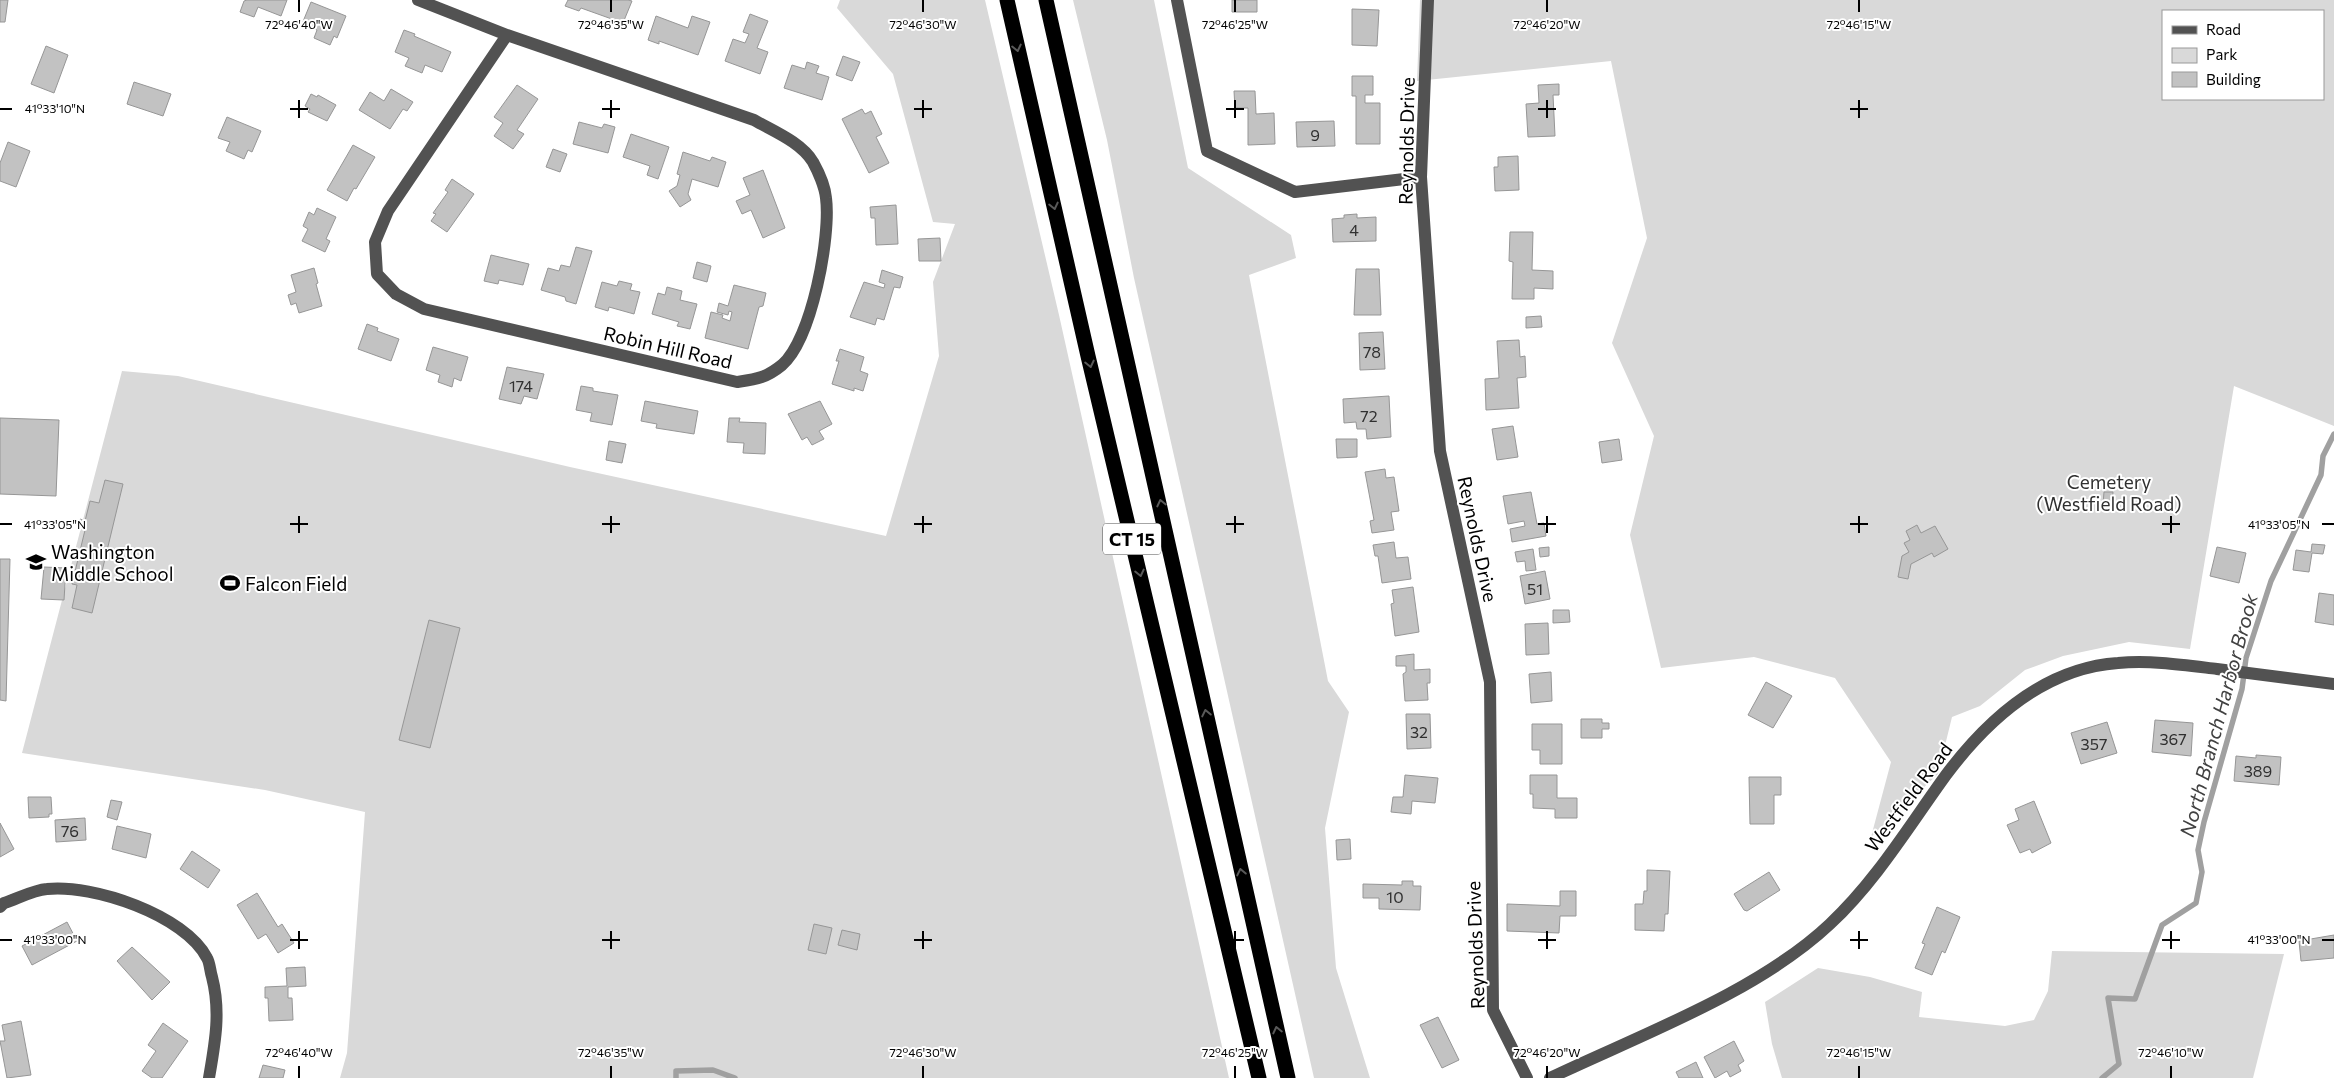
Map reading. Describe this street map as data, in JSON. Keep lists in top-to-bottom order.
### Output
{
  "streets": {
    "highway": ["CT 15"],
    "street": ["Reynolds Drive", "Robin Hill Road", "Westfield Road"]
  },
  "water": ["North Branch Harbor Brook"],
  "parks": ["Cemetery (Westfield Road)"],
  "places": {
    "school or university": ["Washington Middle School"],
    "sports": ["Falcon Field"]
  },
  "house_numbers": [
    "9",
    "4",
    "78",
    "174",
    "72",
    "51",
    "32",
    "367",
    "357",
    "389",
    "76",
    "10"
  ],
  "legend": ["Road", "Park", "Building"],
  "coordinates": [
    "72°46'40\"W",
    "72°46'35\"W",
    "72°46'30\"W",
    "72°46'25\"W",
    "72°46'20\"W",
    "72°46'15\"W",
    "41°33'10\"N",
    "41°33'05\"N",
    "41°33'00\"N",
    "72°46'10\"W"
  ]
}
